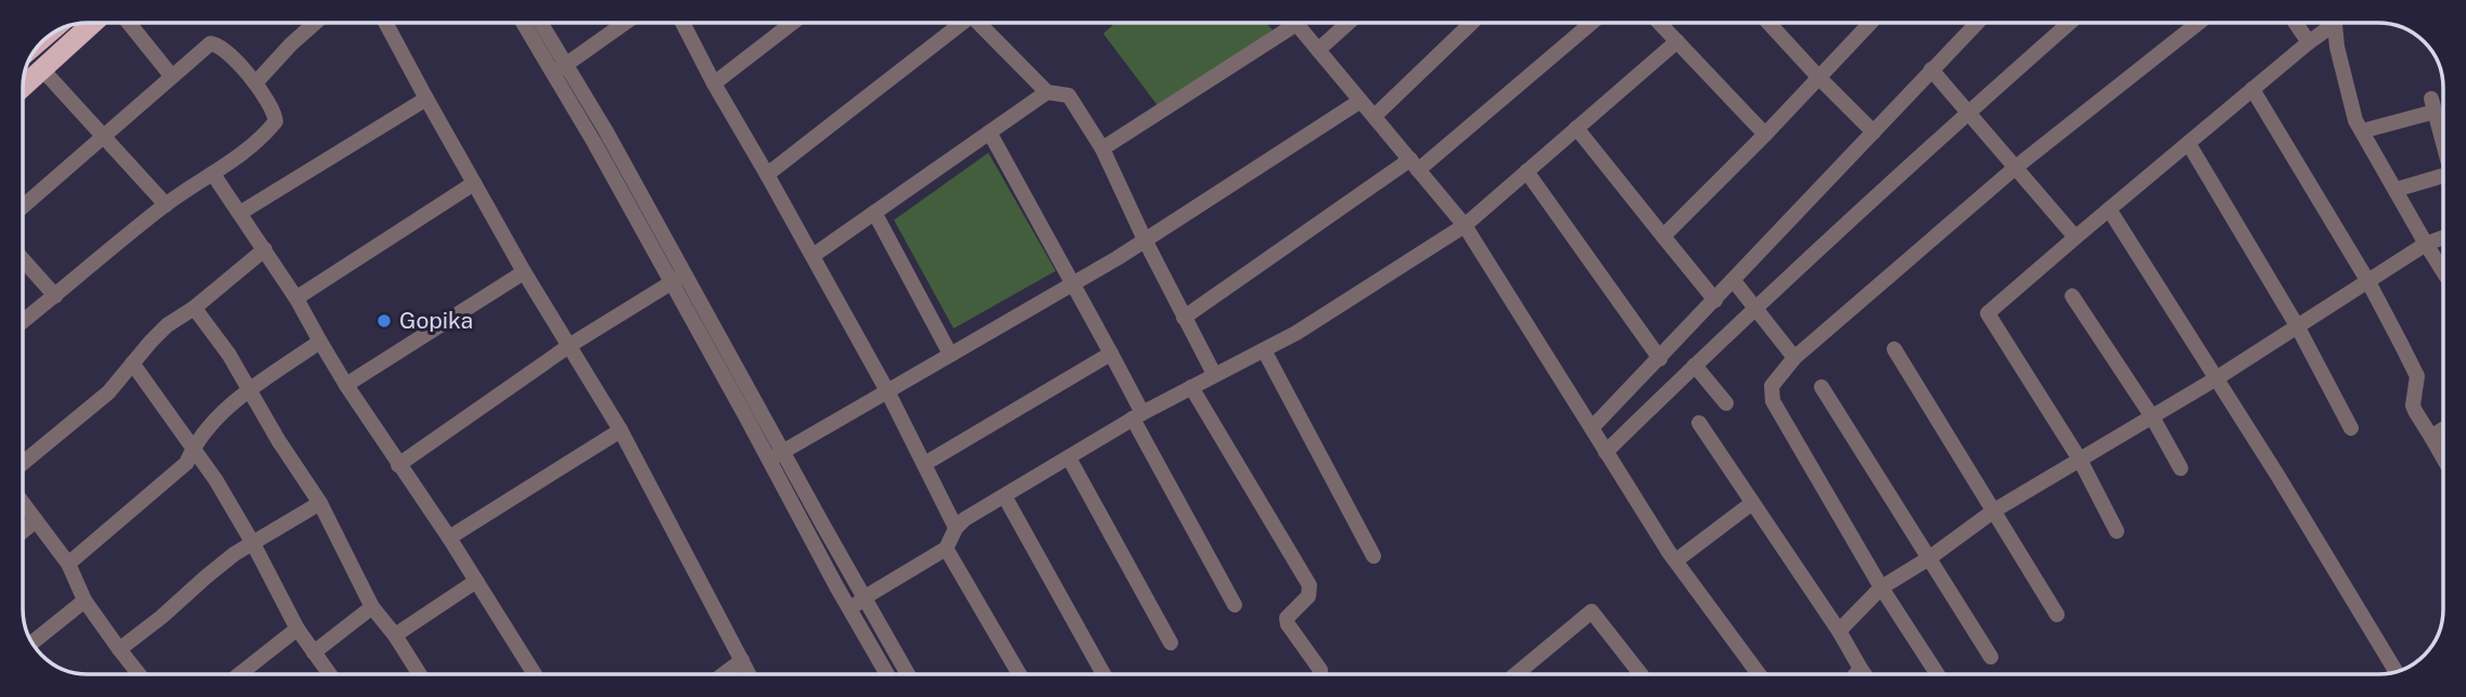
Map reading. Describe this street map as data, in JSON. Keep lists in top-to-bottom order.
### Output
{
  "places": ["Gopika"]
}
